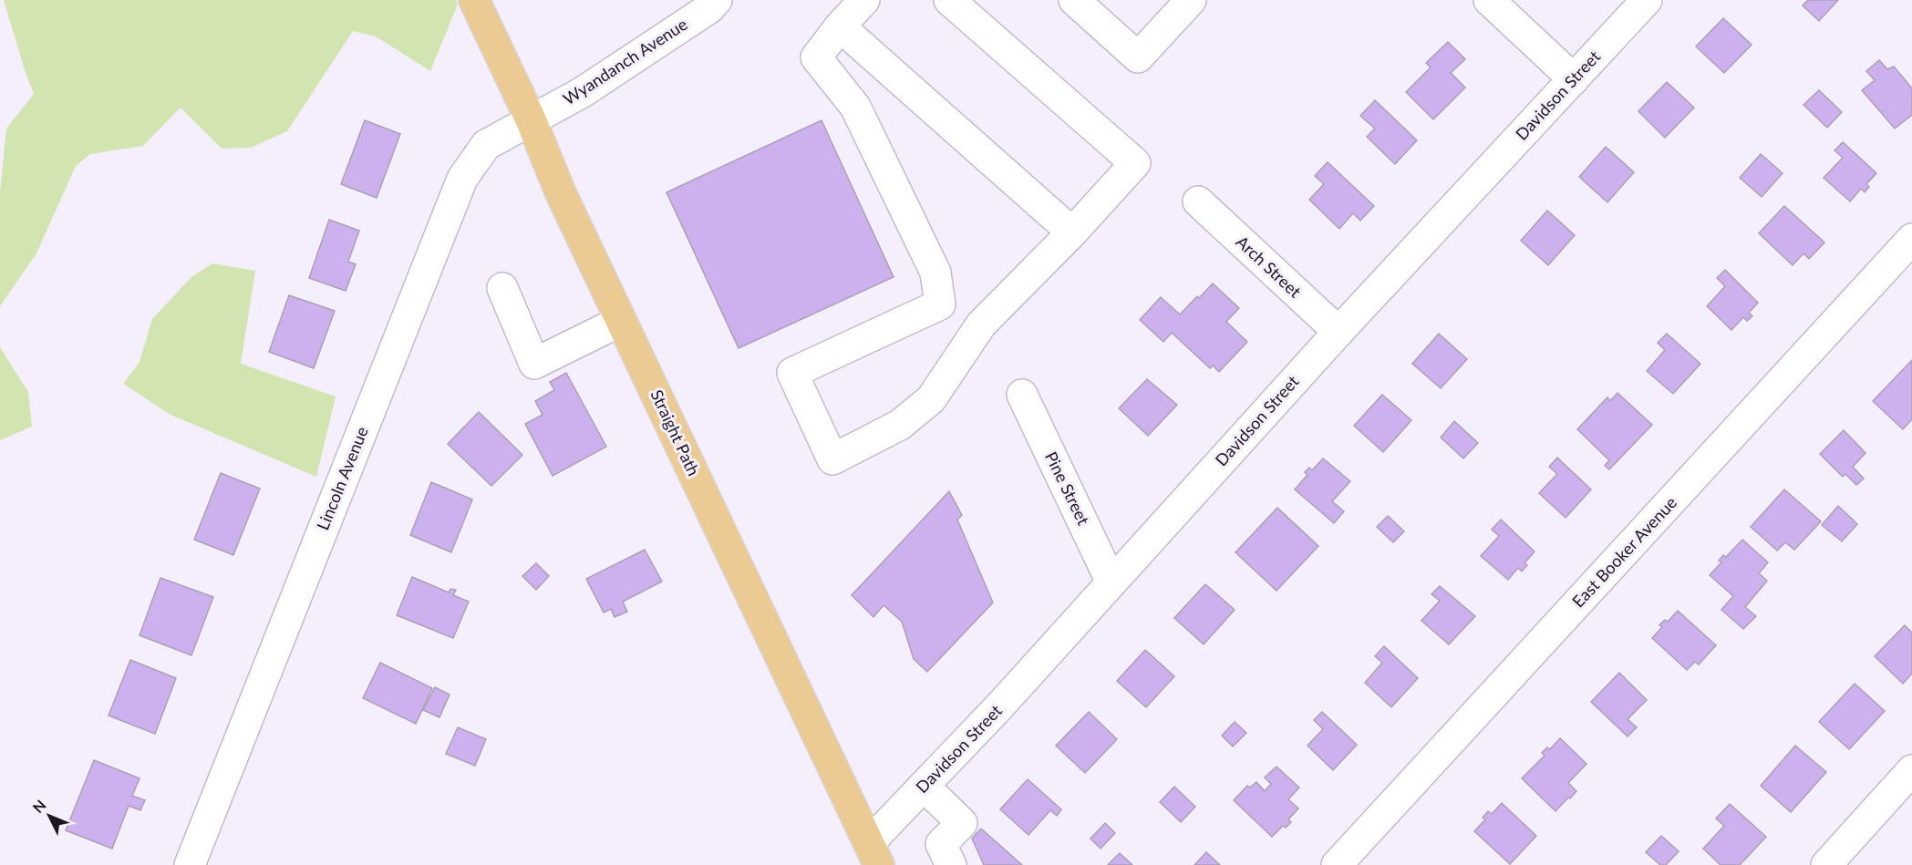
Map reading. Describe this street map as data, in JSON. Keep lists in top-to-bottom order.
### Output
{
  "streets": {
    "main road": ["Straight Path"],
    "street": [
      "Wyandanch Avenue",
      "Davidson Street",
      "Arch Street",
      "Lincoln Avenue",
      "Pine Street",
      "East Booker Avenue"
    ]
  },
  "crossings": [
    ["Wyandanch Avenue", "Straight Path"],
    ["Wyandanch Avenue", "Lincoln Avenue"],
    ["Davidson Street", "Arch Street"],
    ["Davidson Street", "Straight Path"],
    ["Davidson Street", "Pine Street"],
    ["Straight Path", "Lincoln Avenue"]
  ],
  "north": "top left"
}
